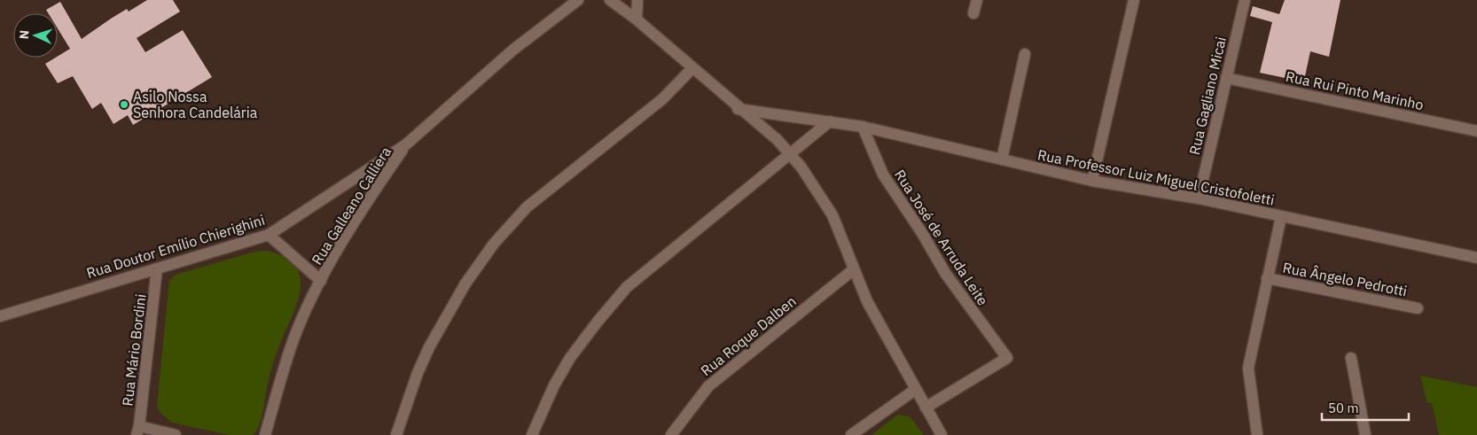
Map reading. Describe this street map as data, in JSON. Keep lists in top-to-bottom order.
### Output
{
  "streets": {
    "street": [
      "Rua Rui Pinto Marinho",
      "Rua Gagliano Micai",
      "Rua Professor Luiz Miguel Cristofoletti",
      "Rua Galleano Calliera",
      "Rua José de Arruda Leite",
      "Rua Doutor Emílio Chierighini",
      "Rua Ângelo Pedrotti",
      "Rua Roque Dalben",
      "Rua Mário Bordini"
    ]
  },
  "crossings": [
    ["Rua Rui Pinto Marinho", "Rua Gagliano Micai"],
    ["Rua Gagliano Micai", "Rua Professor Luiz Miguel Cristofoletti"],
    ["Rua Professor Luiz Miguel Cristofoletti", "Rua José de Arruda Leite"],
    ["Rua Galleano Calliera", "Rua Doutor Emílio Chierighini"],
    ["Rua Doutor Emílio Chierighini", "Rua Mário Bordini"]
  ],
  "places": ["Asilo Nossa Senhora Candelária"],
  "scale_bar": "50 m",
  "north": "left"
}
